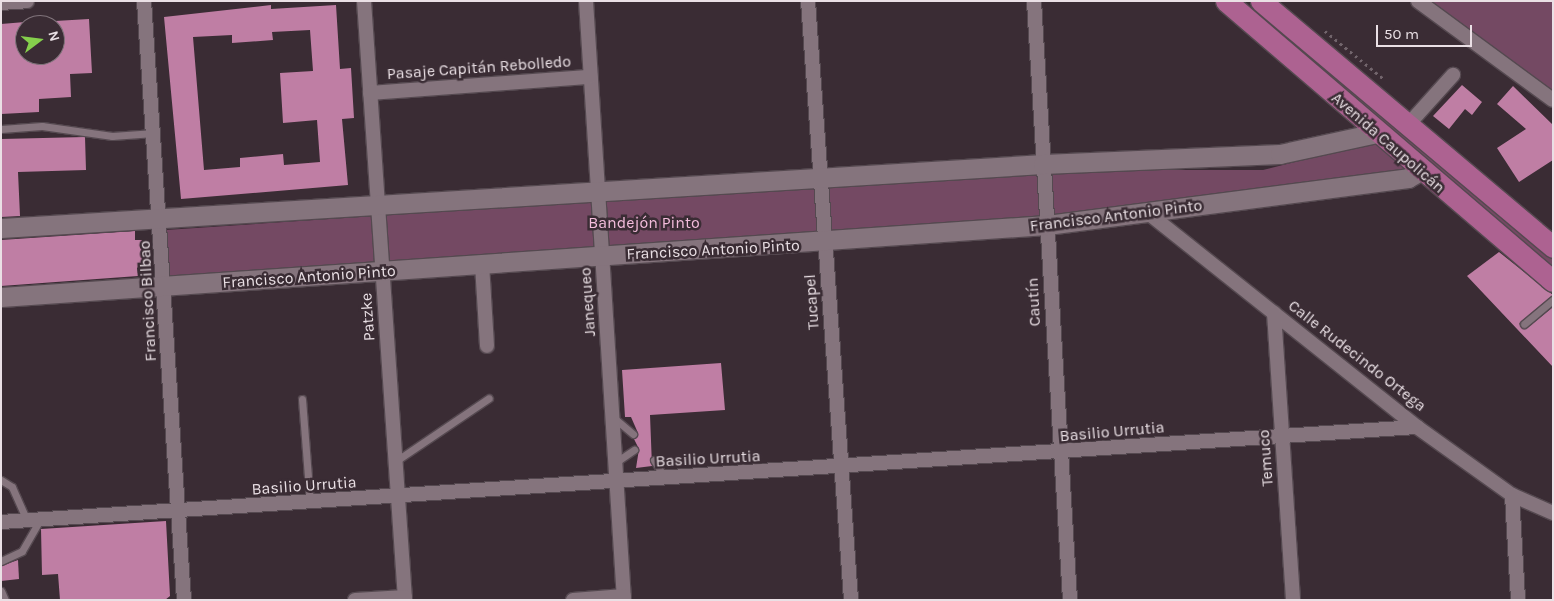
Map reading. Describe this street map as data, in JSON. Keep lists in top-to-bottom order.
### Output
{
  "streets": {
    "main road": ["Avenida Caupolicán", "Francisco Antonio Pinto"],
    "street": [
      "Pasaje Capitán Rebolledo",
      "Francisco Bilbao",
      "Janequeo",
      "Tucapel",
      "Cautín",
      "Patzke",
      "Calle Rudecindo Ortega",
      "Basilio Urrutia",
      "Temuco"
    ]
  },
  "crossings": [
    ["Pasaje Capitán Rebolledo", "Janequeo"],
    ["Pasaje Capitán Rebolledo", "Patzke"],
    ["Avenida Caupolicán", "Francisco Antonio Pinto"],
    ["Francisco Antonio Pinto", "Francisco Bilbao"],
    ["Francisco Antonio Pinto", "Janequeo"],
    ["Francisco Antonio Pinto", "Tucapel"],
    ["Francisco Antonio Pinto", "Cautín"],
    ["Francisco Antonio Pinto", "Patzke"],
    ["Francisco Antonio Pinto", "Calle Rudecindo Ortega"],
    ["Francisco Bilbao", "Basilio Urrutia"],
    ["Janequeo", "Basilio Urrutia"],
    ["Tucapel", "Basilio Urrutia"],
    ["Cautín", "Basilio Urrutia"],
    ["Patzke", "Basilio Urrutia"],
    ["Calle Rudecindo Ortega", "Basilio Urrutia"],
    ["Calle Rudecindo Ortega", "Temuco"],
    ["Basilio Urrutia", "Temuco"]
  ],
  "parks": ["Bandejón Pinto"],
  "scale_bar": "50 m",
  "north": "right"
}
